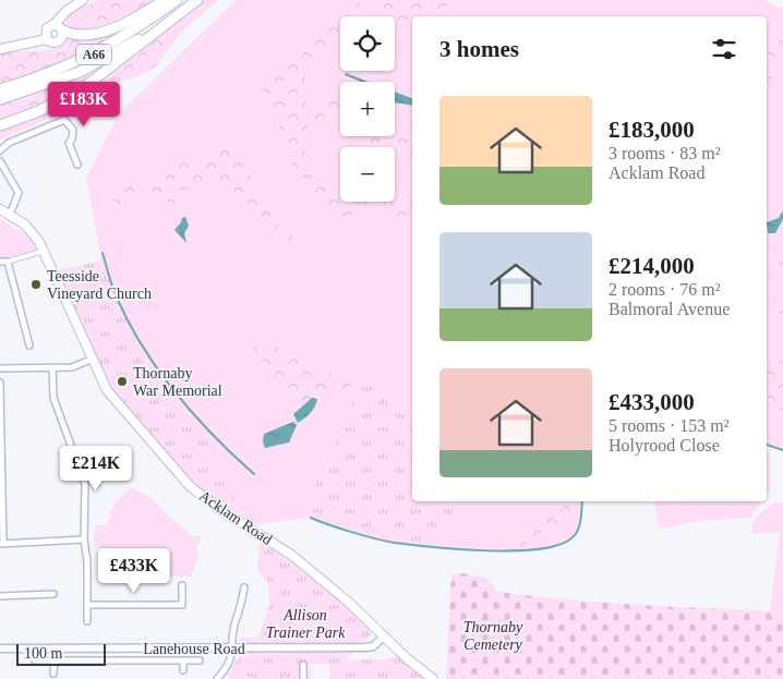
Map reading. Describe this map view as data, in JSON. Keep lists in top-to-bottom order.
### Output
{
  "streets": {
    "highway": ["A66"],
    "main road": ["Acklam Road"],
    "street": ["Lanehouse Road"]
  },
  "crossings": [
    ["Acklam Road", "Lanehouse Road"]
  ],
  "parks": ["Allison Trainer Park", "Thornaby Cemetery"],
  "places": ["Teesside Vineyard Church", "Thornaby War Memorial"],
  "scale_bar": "100 m",
  "page": {
    "map_buttons": ["+", "−"],
    "heading": "3 homes",
    "price": ["£183K", "£214K", "£433K"],
    "list": [
      {
        "name": "£183,000",
        "note": "3 rooms · 83 m² · Acklam Road"
      },
      {
        "name": "£214,000",
        "note": "2 rooms · 76 m² · Balmoral Avenue"
      },
      {
        "name": "£433,000",
        "note": "5 rooms · 153 m² · Holyrood Close"
      }
    ],
    "scale": "100 m"
  }
}
